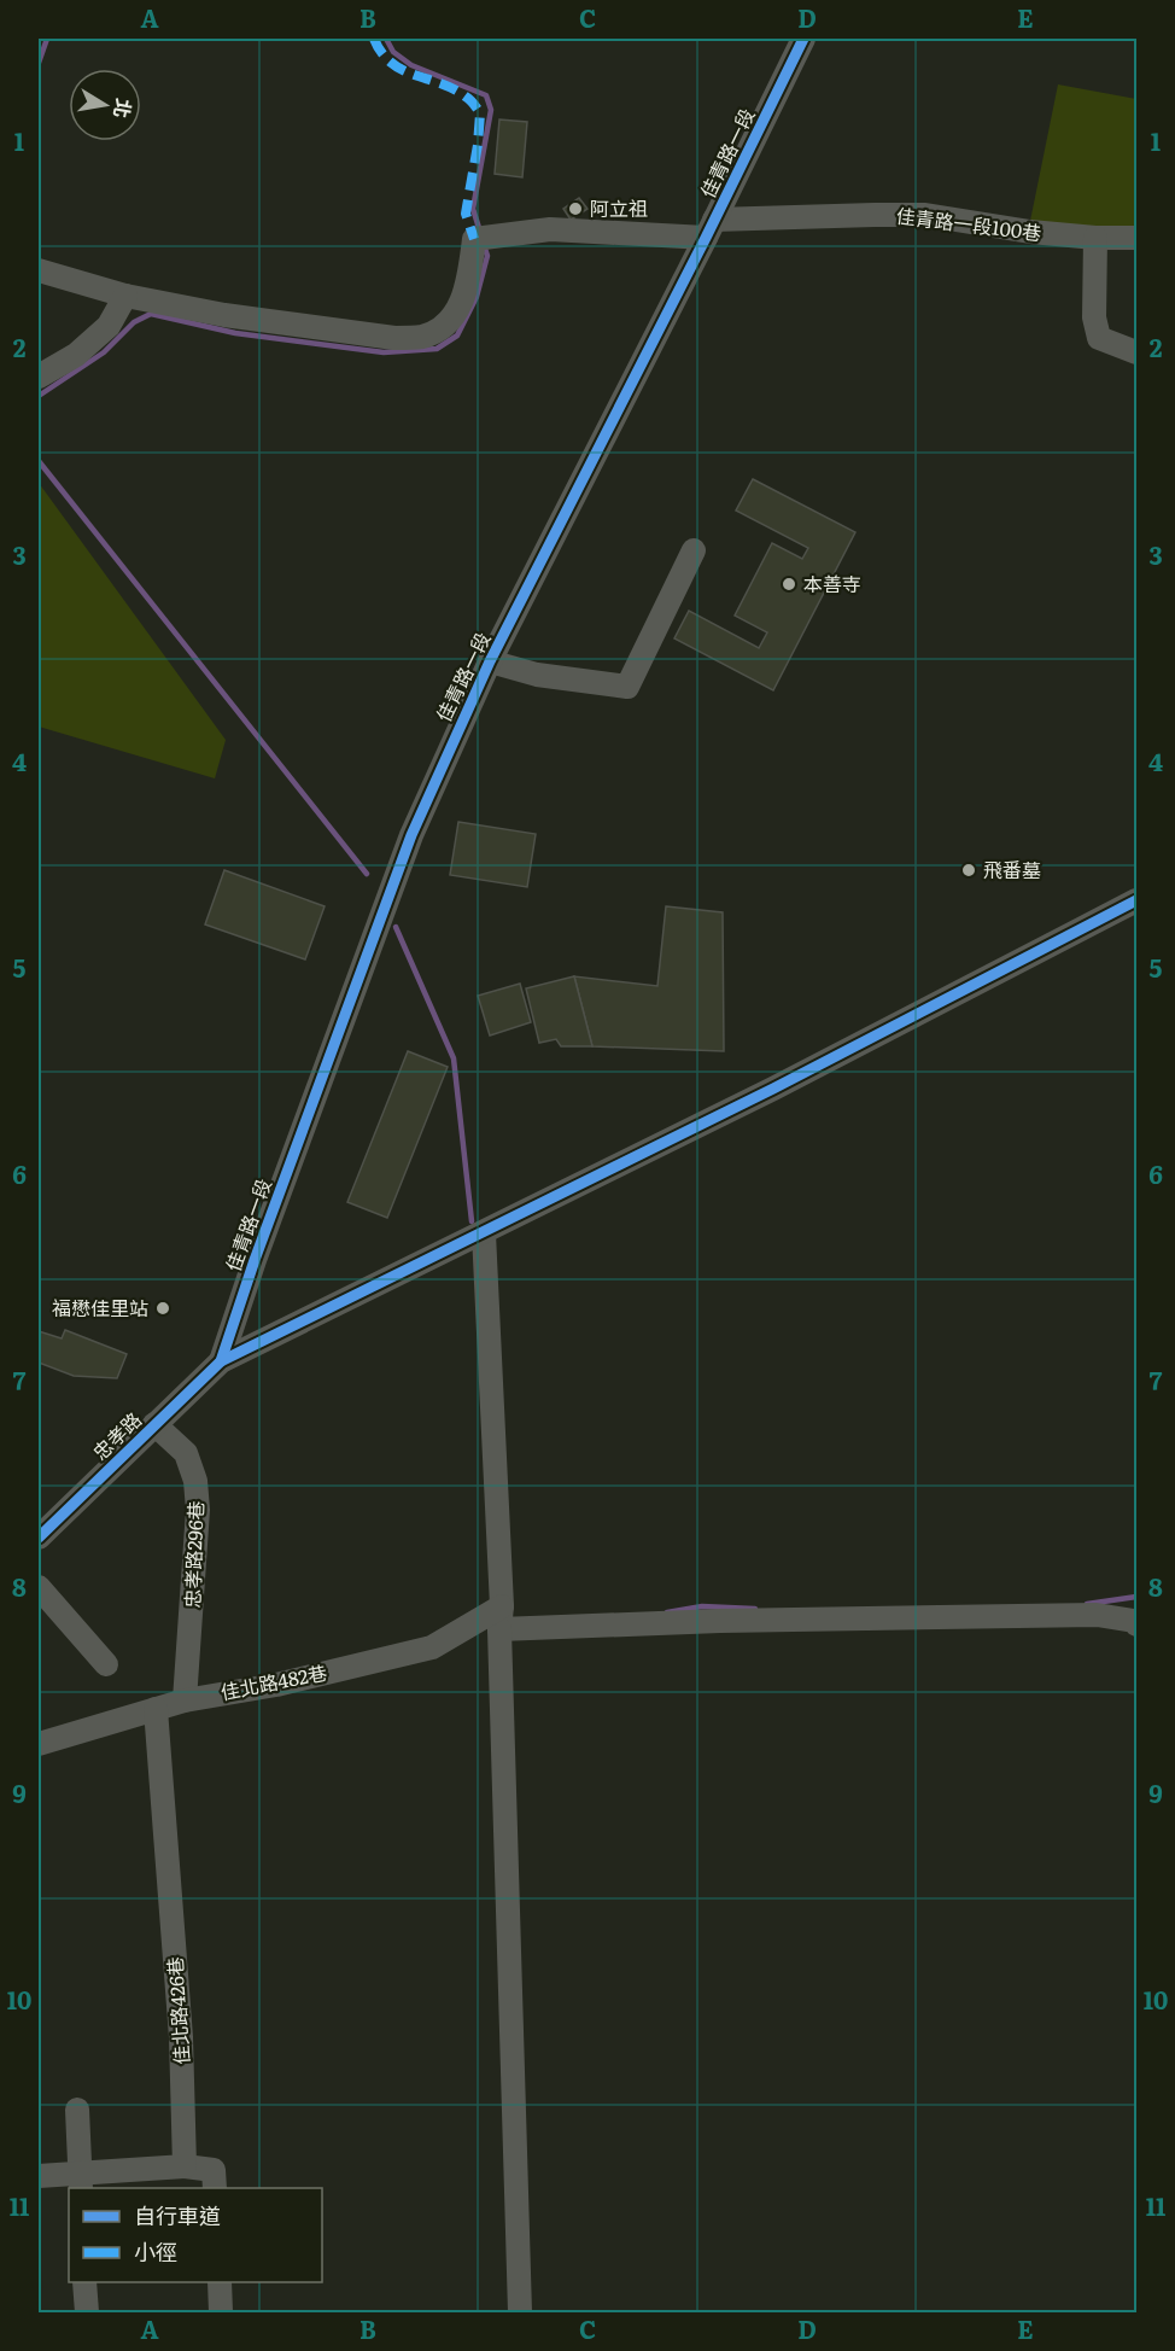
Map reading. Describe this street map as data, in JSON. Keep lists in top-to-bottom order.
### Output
{
  "streets": {
    "street": [
      "佳青路一段",
      "佳青路一段100巷",
      "忠孝路",
      "忠孝路296巷",
      "佳北路482巷",
      "佳北路426巷"
    ]
  },
  "crossings": [
    ["佳青路一段", "佳青路一段100巷"],
    ["佳青路一段", "忠孝路"],
    ["忠孝路", "忠孝路296巷"],
    ["忠孝路296巷", "佳北路482巷"],
    ["佳北路482巷", "佳北路426巷"]
  ],
  "places": [
    "阿立祖",
    "本善寺",
    "飛番墓",
    "福懋佳里站"
  ],
  "legend": ["自行車道", "小徑"],
  "north": "right",
  "grid": {
    "columns": [
      "A",
      "B",
      "C",
      "D",
      "E"
    ],
    "rows": [
      "1",
      "2",
      "3",
      "4",
      "5",
      "6",
      "7",
      "8",
      "9",
      "10",
      "11"
    ]
  }
}
